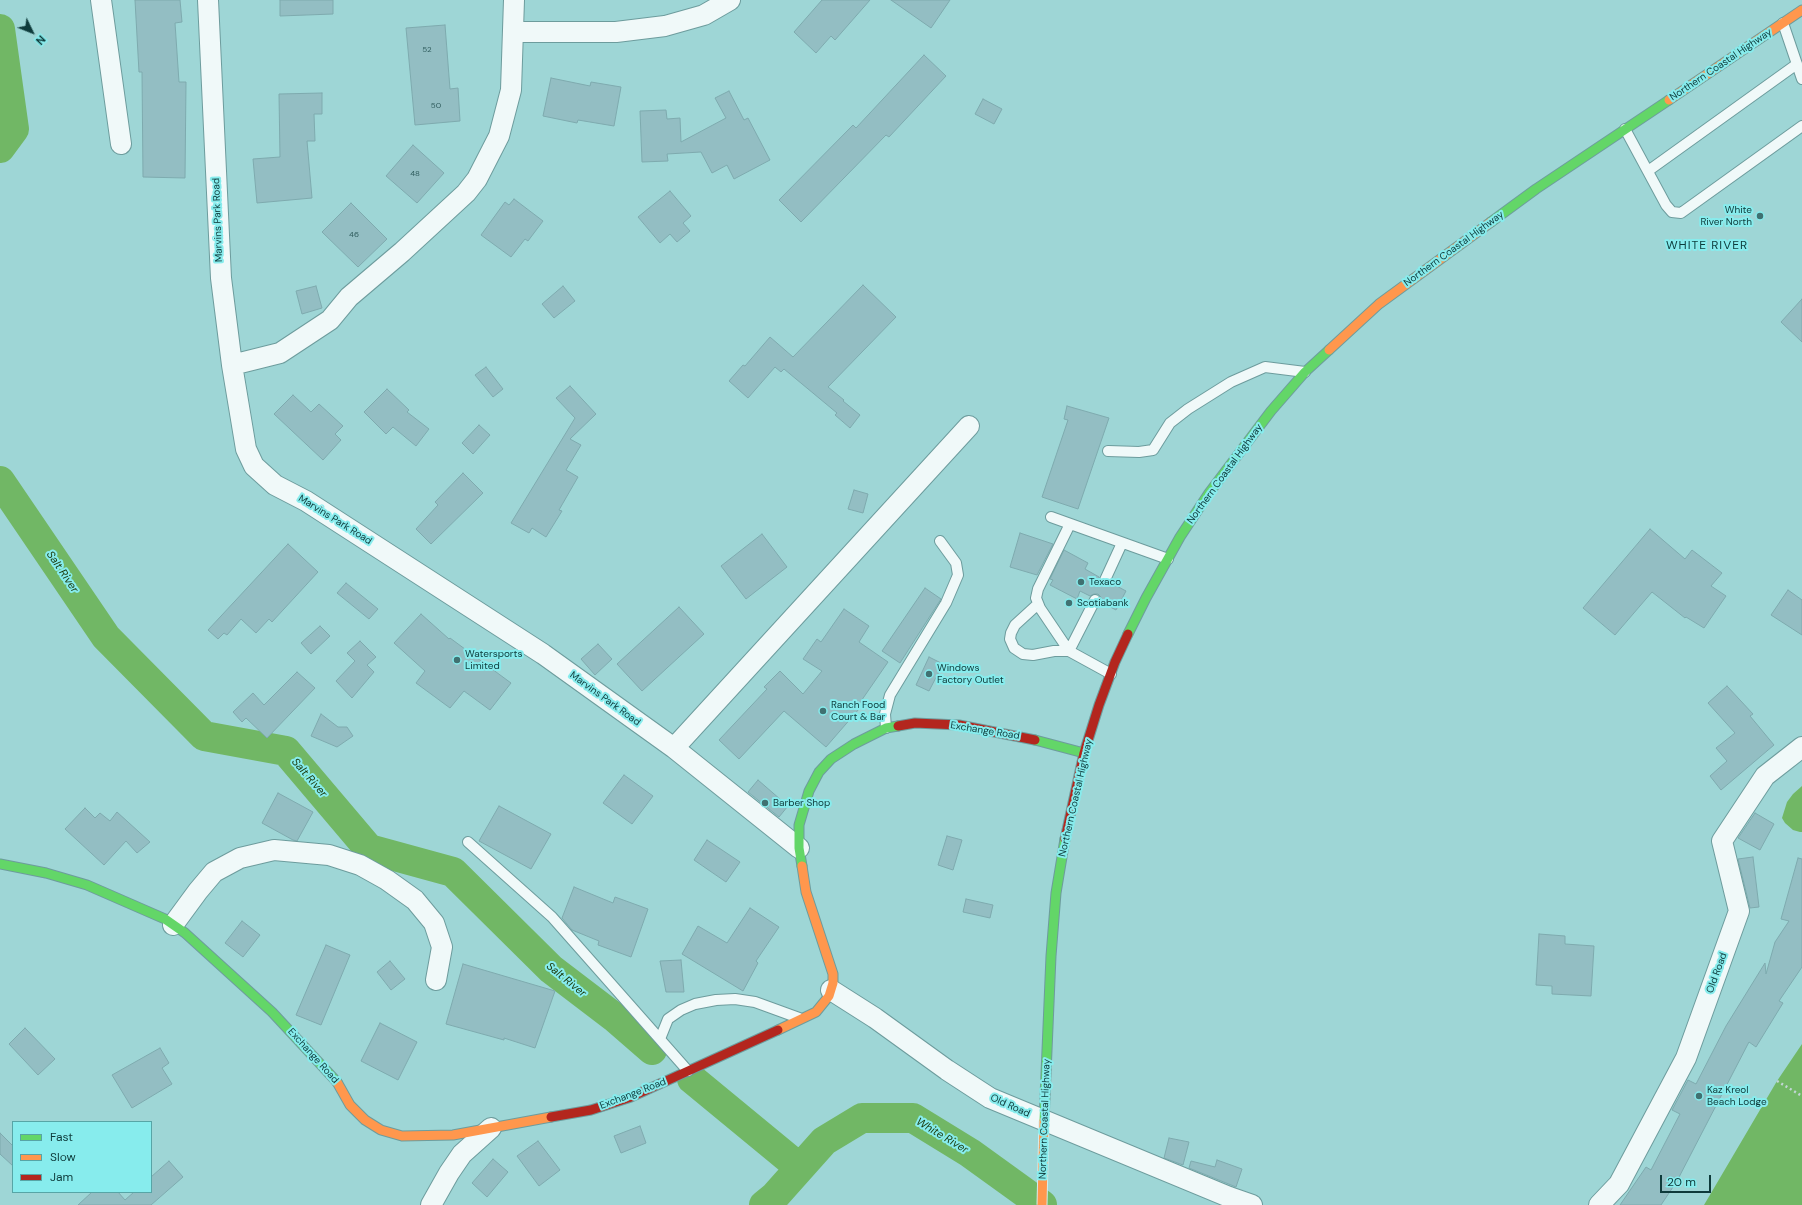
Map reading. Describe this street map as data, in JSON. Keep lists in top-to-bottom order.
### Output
{
  "streets": {
    "main road": ["Northern Coastal Highway", "Exchange Road"],
    "street": ["Marvins Park Road", "Old Road"]
  },
  "crossings": [
    ["Northern Coastal Highway", "Exchange Road"],
    ["Marvins Park Road", "Exchange Road"],
    ["Exchange Road", "Old Road"]
  ],
  "districts": ["WHITE RIVER"],
  "water": ["Salt River", "White River"],
  "places": [
    "White River North",
    "Texaco",
    "Scotiabank",
    "Watersports Limited",
    "Windows Factory Outlet",
    "Ranch Food Court & Bar",
    "Barber Shop",
    "Kaz Kreol Beach Lodge"
  ],
  "house_numbers": [
    "52",
    "50",
    "48",
    "46"
  ],
  "legend": ["Fast", "Slow", "Jam"],
  "scale_bar": "20 m",
  "north": "bottom right"
}
